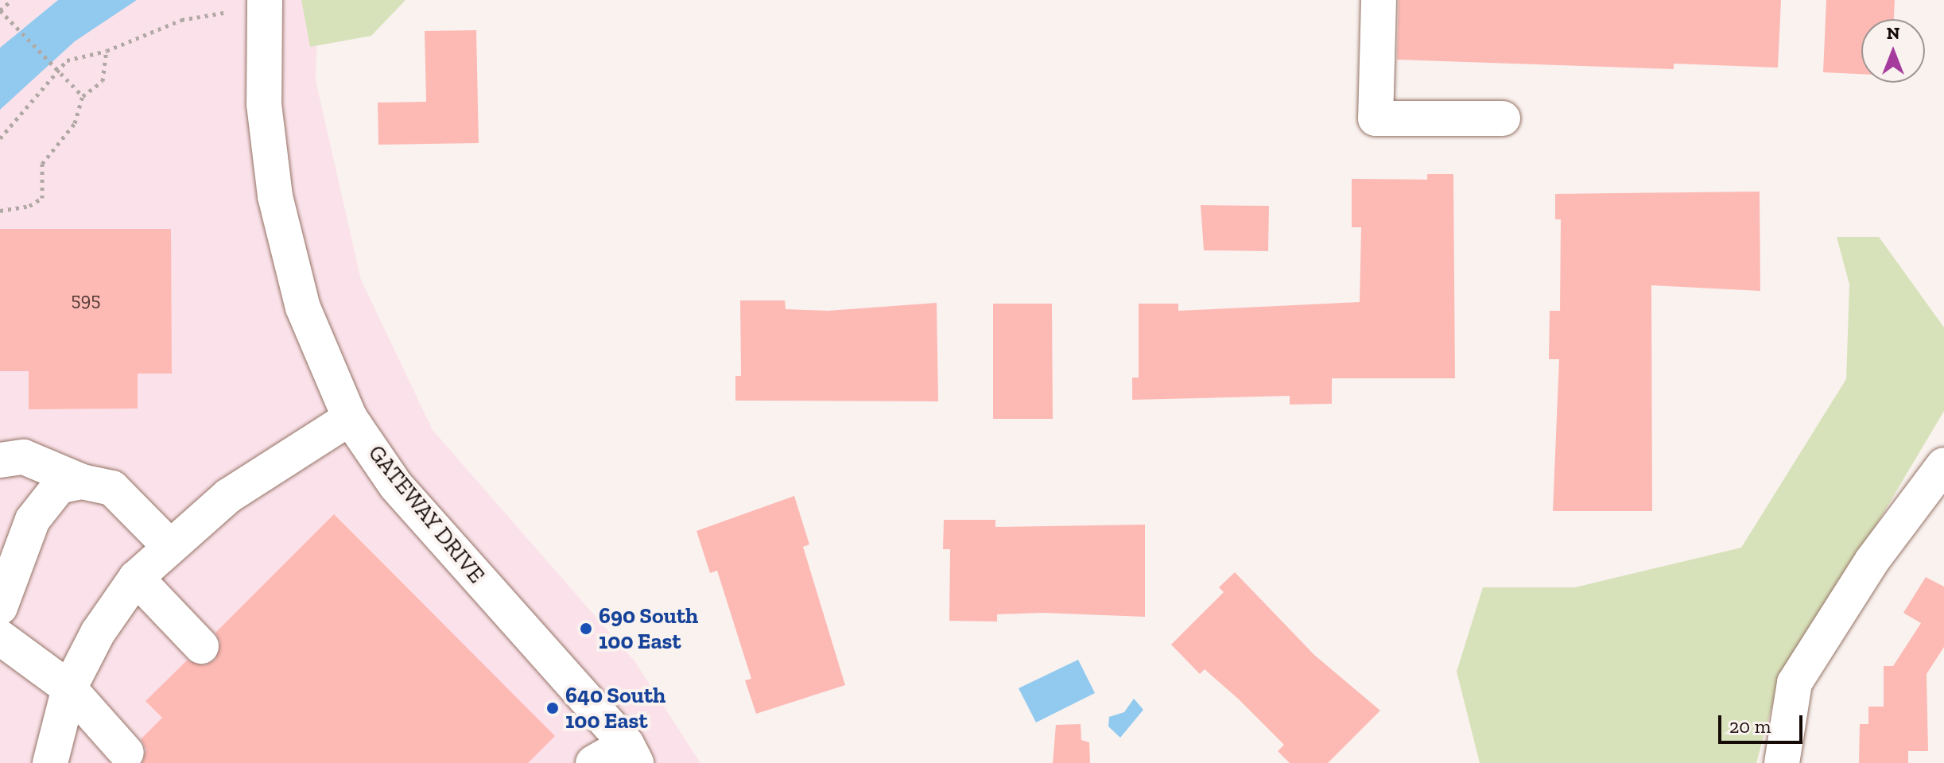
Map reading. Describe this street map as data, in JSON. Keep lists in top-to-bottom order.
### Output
{
  "streets": {
    "main road": ["GATEWAY DRIVE"]
  },
  "places": ["690 South 100 East", "640 South 100 East"],
  "house_numbers": ["595"],
  "scale_bar": "20 m",
  "north": "top"
}
